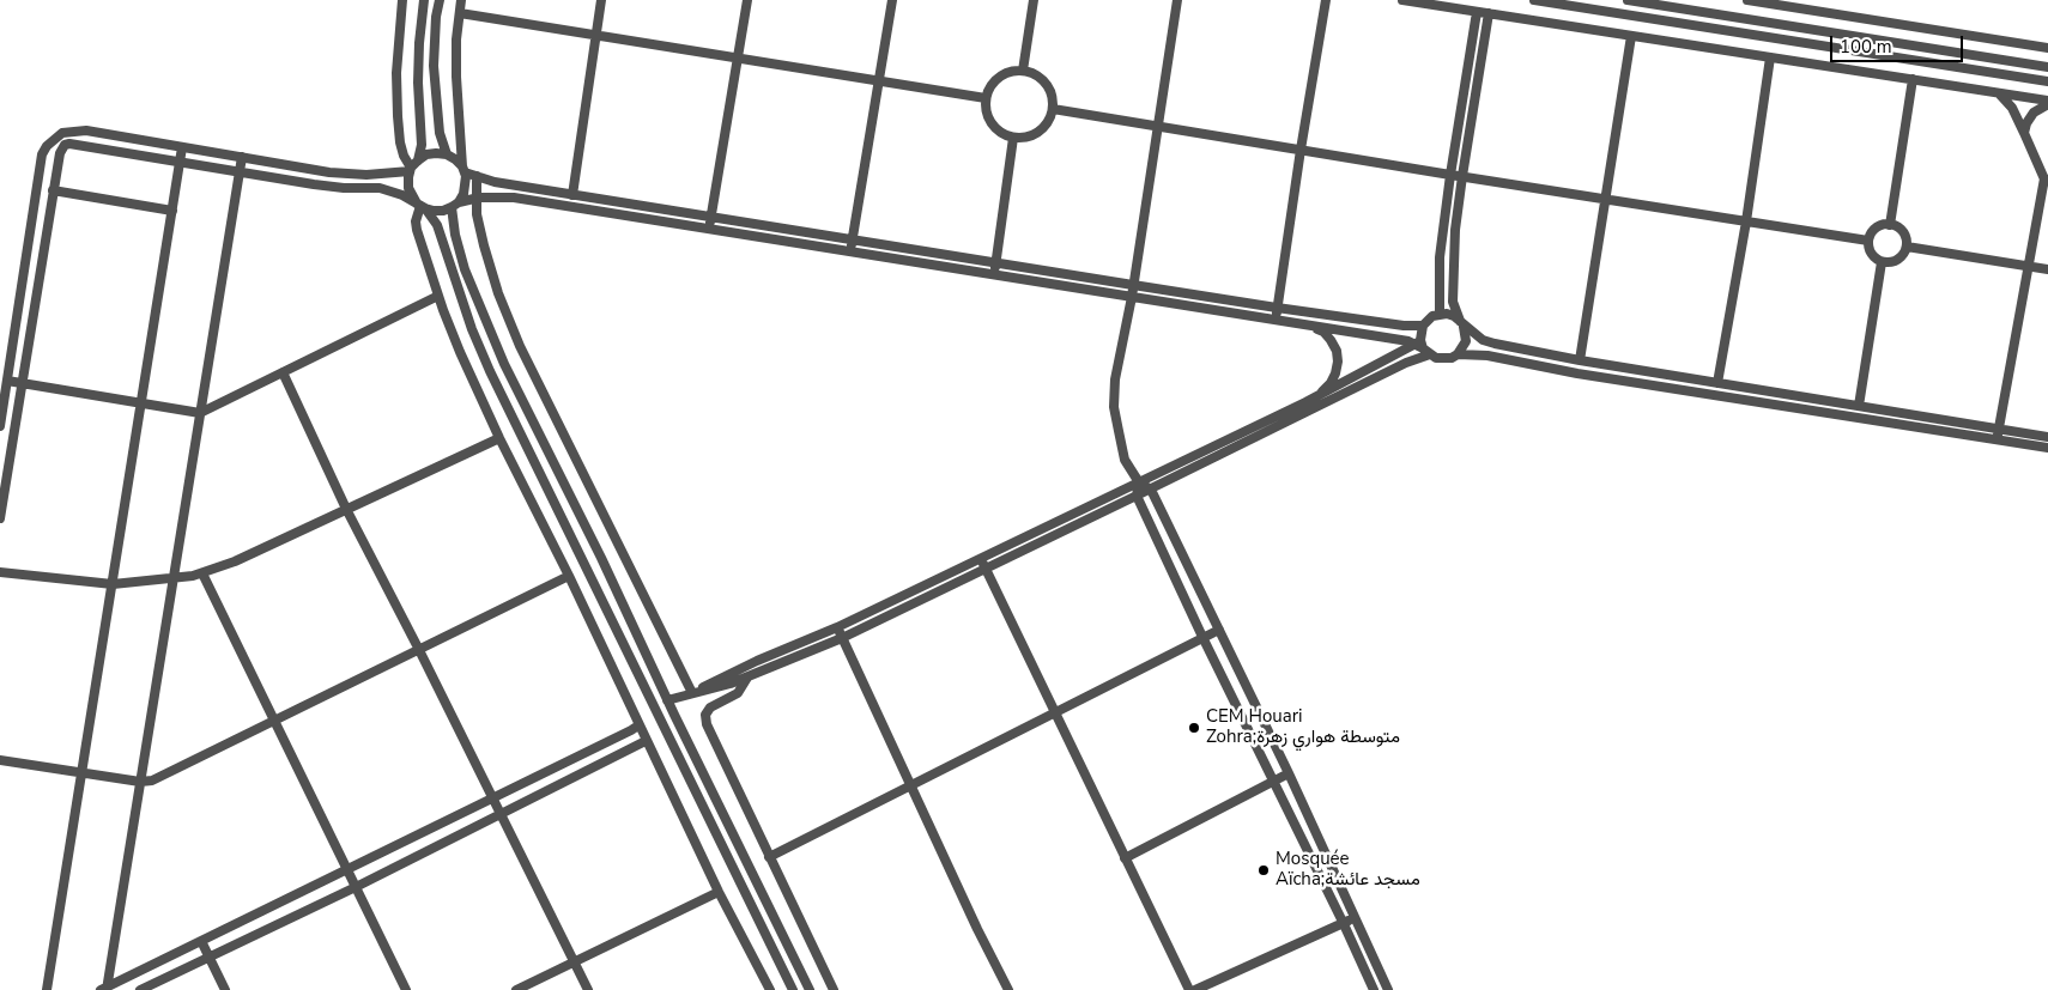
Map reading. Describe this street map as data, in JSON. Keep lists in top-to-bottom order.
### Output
{
  "places": ["CEM Houari Zohra;متوسطة هواري زهرة", "Mosquée Aïcha;مسجد عائشة"],
  "scale_bar": "100 m"
}
